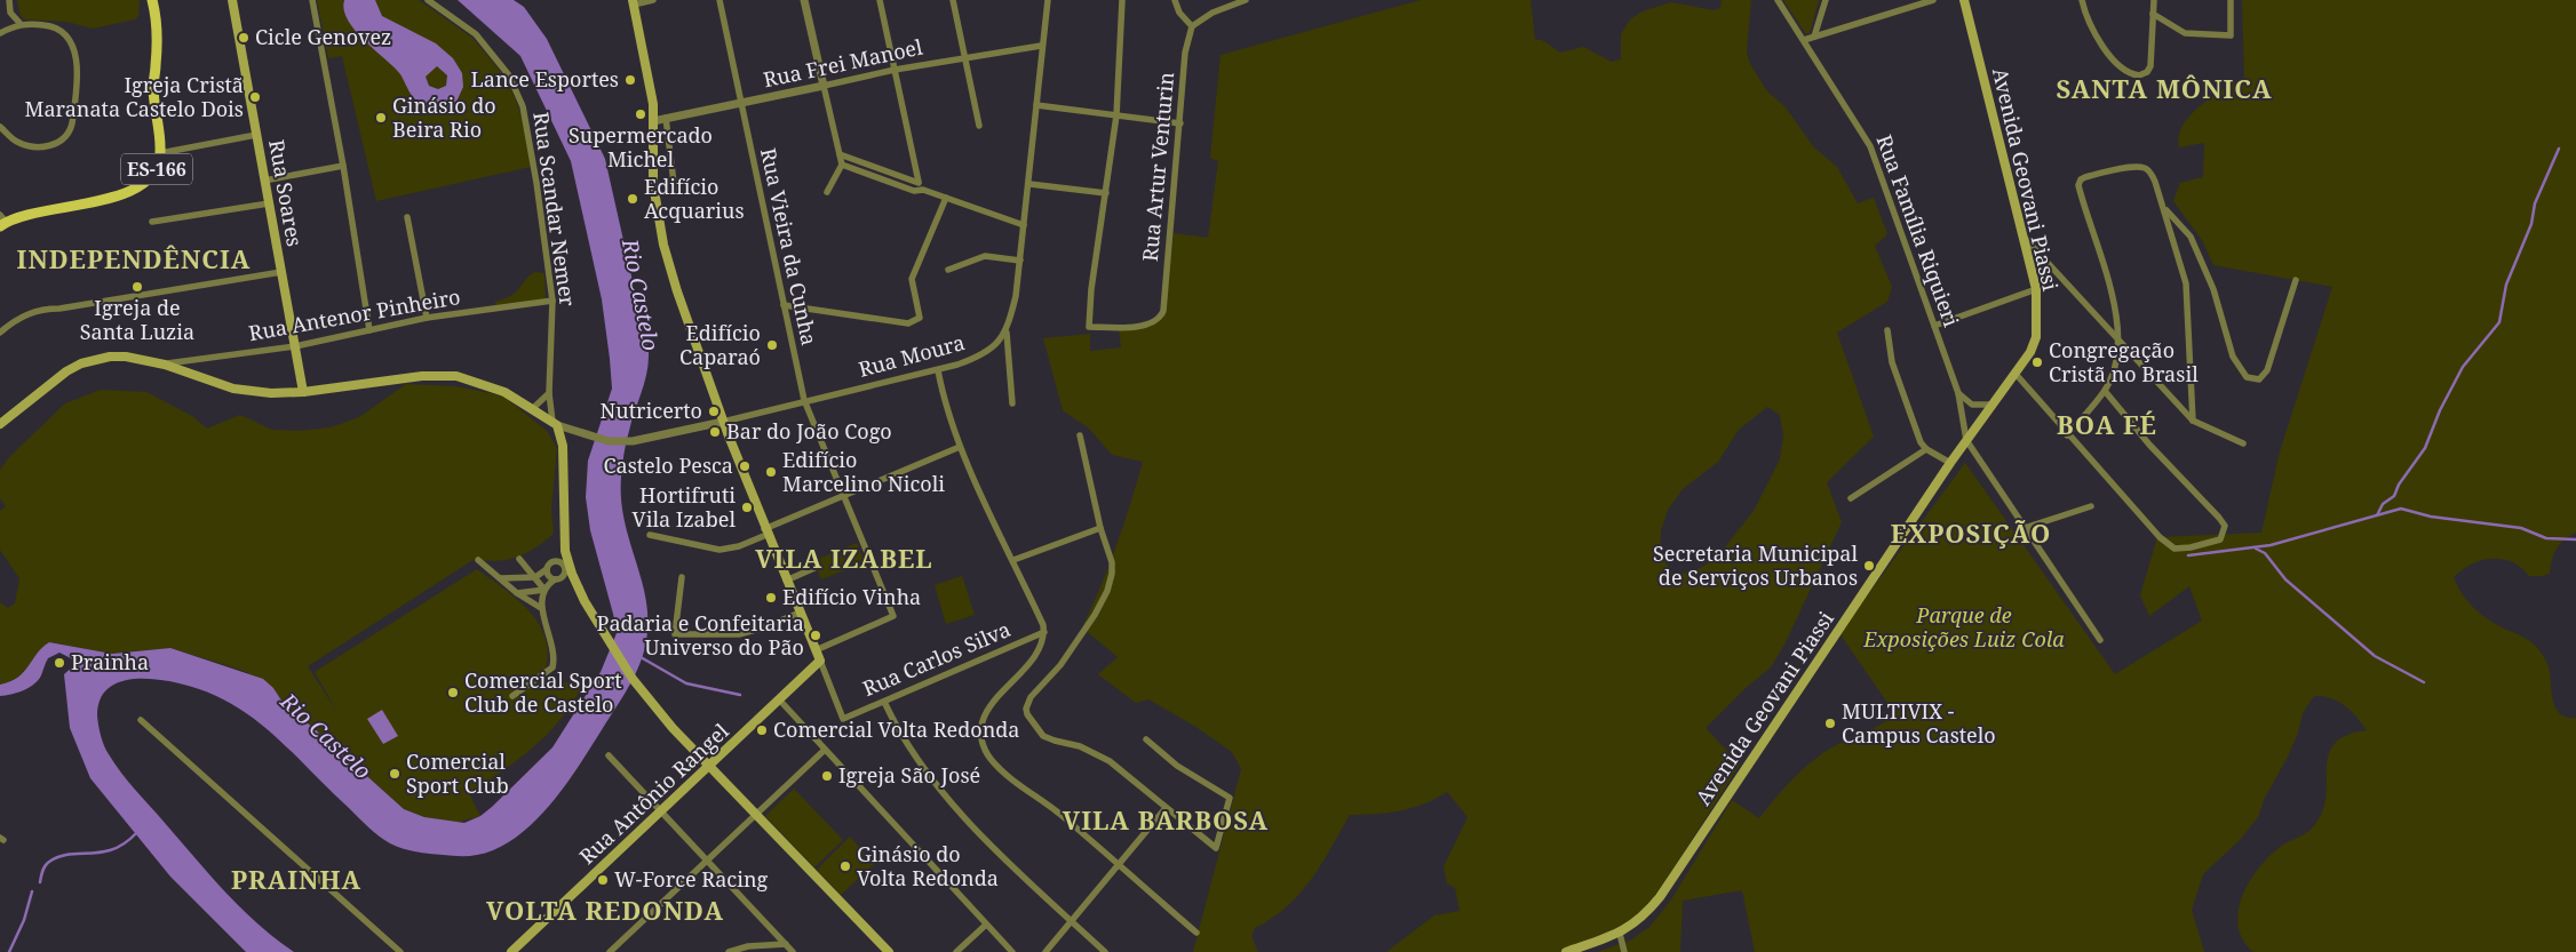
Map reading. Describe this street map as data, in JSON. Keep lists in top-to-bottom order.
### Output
{
  "streets": {
    "main road": [
      "ES-166",
      "Avenida Geovani Piassi",
      "Rua Soares",
      "Rua Antônio Rangel"
    ],
    "street": [
      "Rua Frei Manoel",
      "Rua Artur Venturin",
      "Rua Scandar Nemer",
      "Rua Família Riquieri",
      "Rua Vieira da Cunha",
      "Rua Antenor Pinheiro",
      "Rua Moura",
      "Rua Carlos Silva"
    ]
  },
  "crossings": [
    ["Rua Frei Manoel", "Rua Vieira da Cunha"],
    ["Avenida Geovani Piassi", "Rua Família Riquieri"],
    ["Rua Soares", "Rua Antenor Pinheiro"],
    ["Rua Scandar Nemer", "Rua Antenor Pinheiro"],
    ["Rua Scandar Nemer", "Rua Moura"],
    ["Rua Vieira da Cunha", "Rua Moura"],
    ["Rua Carlos Silva", "Rua Antônio Rangel"]
  ],
  "districts": [
    "SANTA MÔNICA",
    "INDEPENDÊNCIA",
    "BOA FÉ",
    "EXPOSIÇÃO",
    "VILA IZABEL",
    "VILA BARBOSA",
    "PRAINHA",
    "VOLTA REDONDA"
  ],
  "water": ["Rio Castelo"],
  "parks": ["Parque de Exposições Luiz Cola"],
  "places": [
    "Cicle Genovez",
    "Lance Esportes",
    "Igreja Cristã Maranata Castelo Dois",
    "Supermercado Michel",
    "Ginásio do Beira Rio",
    "Edifício Acquarius",
    "Igreja de Santa Luzia",
    "Edifício Caparaó",
    "Congregação Cristã no Brasil",
    "Nutricerto",
    "Bar do João Cogo",
    "Castelo Pesca",
    "Edifício Marcelino Nicoli",
    "Hortifruti Vila Izabel",
    "Secretaria Municipal de Serviços Urbanos",
    "Edifício Vinha",
    "Padaria e Confeitaria Universo do Pão",
    "Prainha",
    "Comercial Sport Club de Castelo",
    "MULTIVIX - Campus Castelo",
    "Comercial Volta Redonda",
    "Comercial Sport Club",
    "Igreja São José",
    "Ginásio do Volta Redonda",
    "W-Force Racing"
  ]
}
